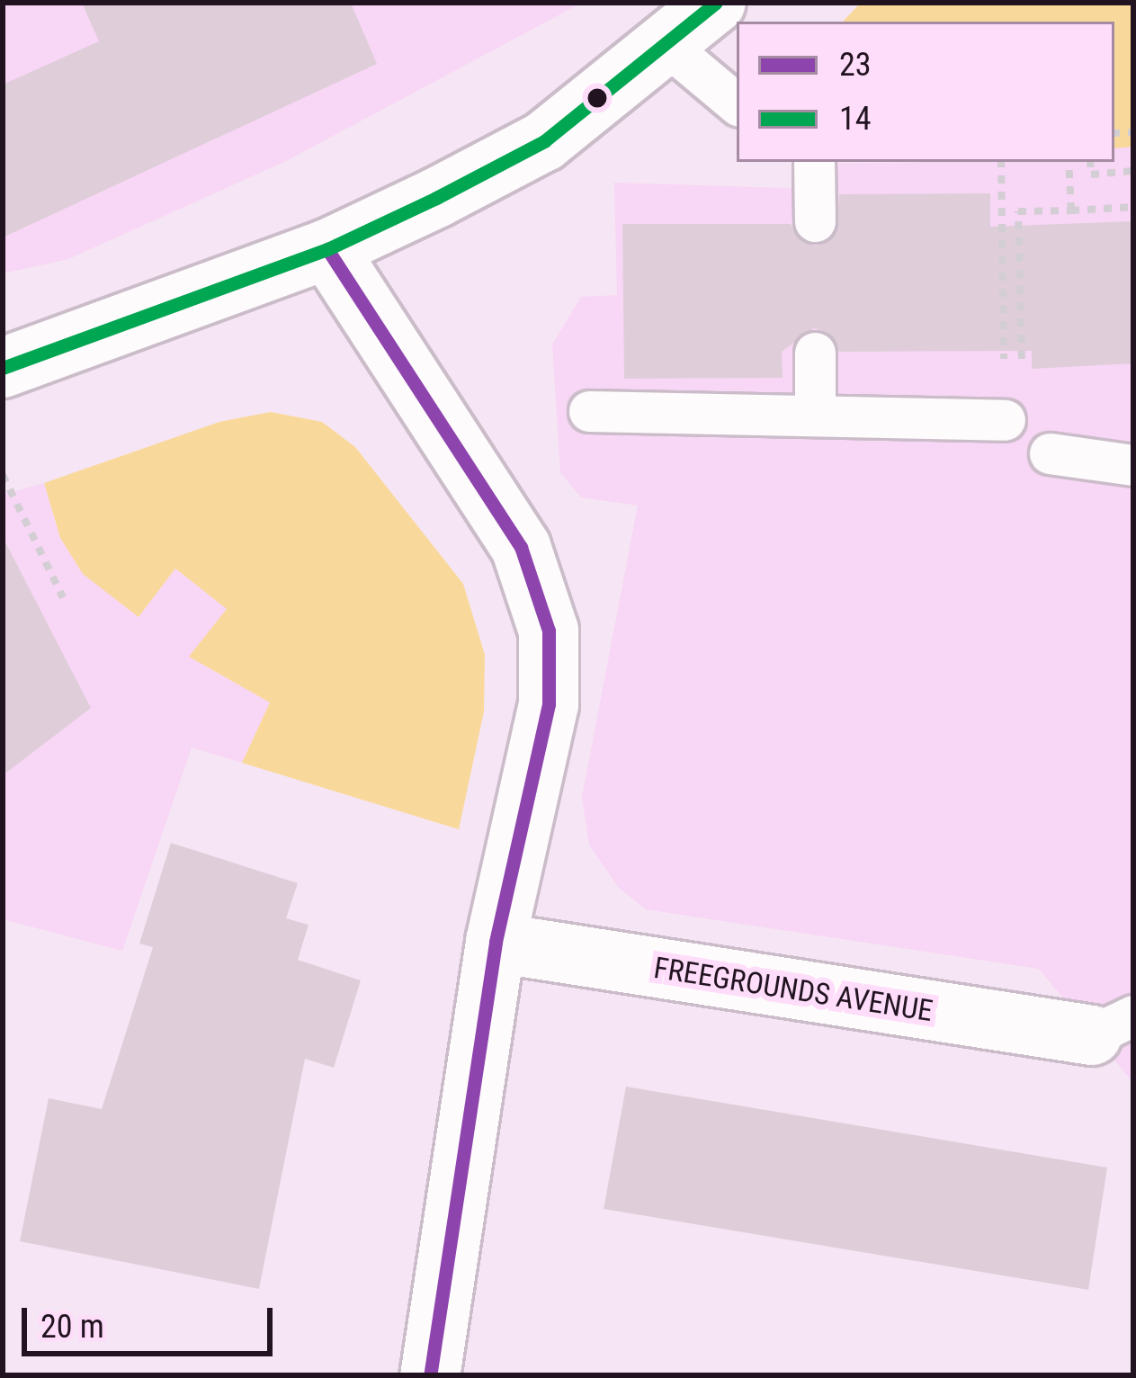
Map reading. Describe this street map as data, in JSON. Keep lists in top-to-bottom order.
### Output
{
  "streets": {
    "street": ["FREEGROUNDS AVENUE"]
  },
  "lines": ["transit line 14", "transit line 23"],
  "legend": ["23", "14"],
  "scale_bar": "20 m"
}
